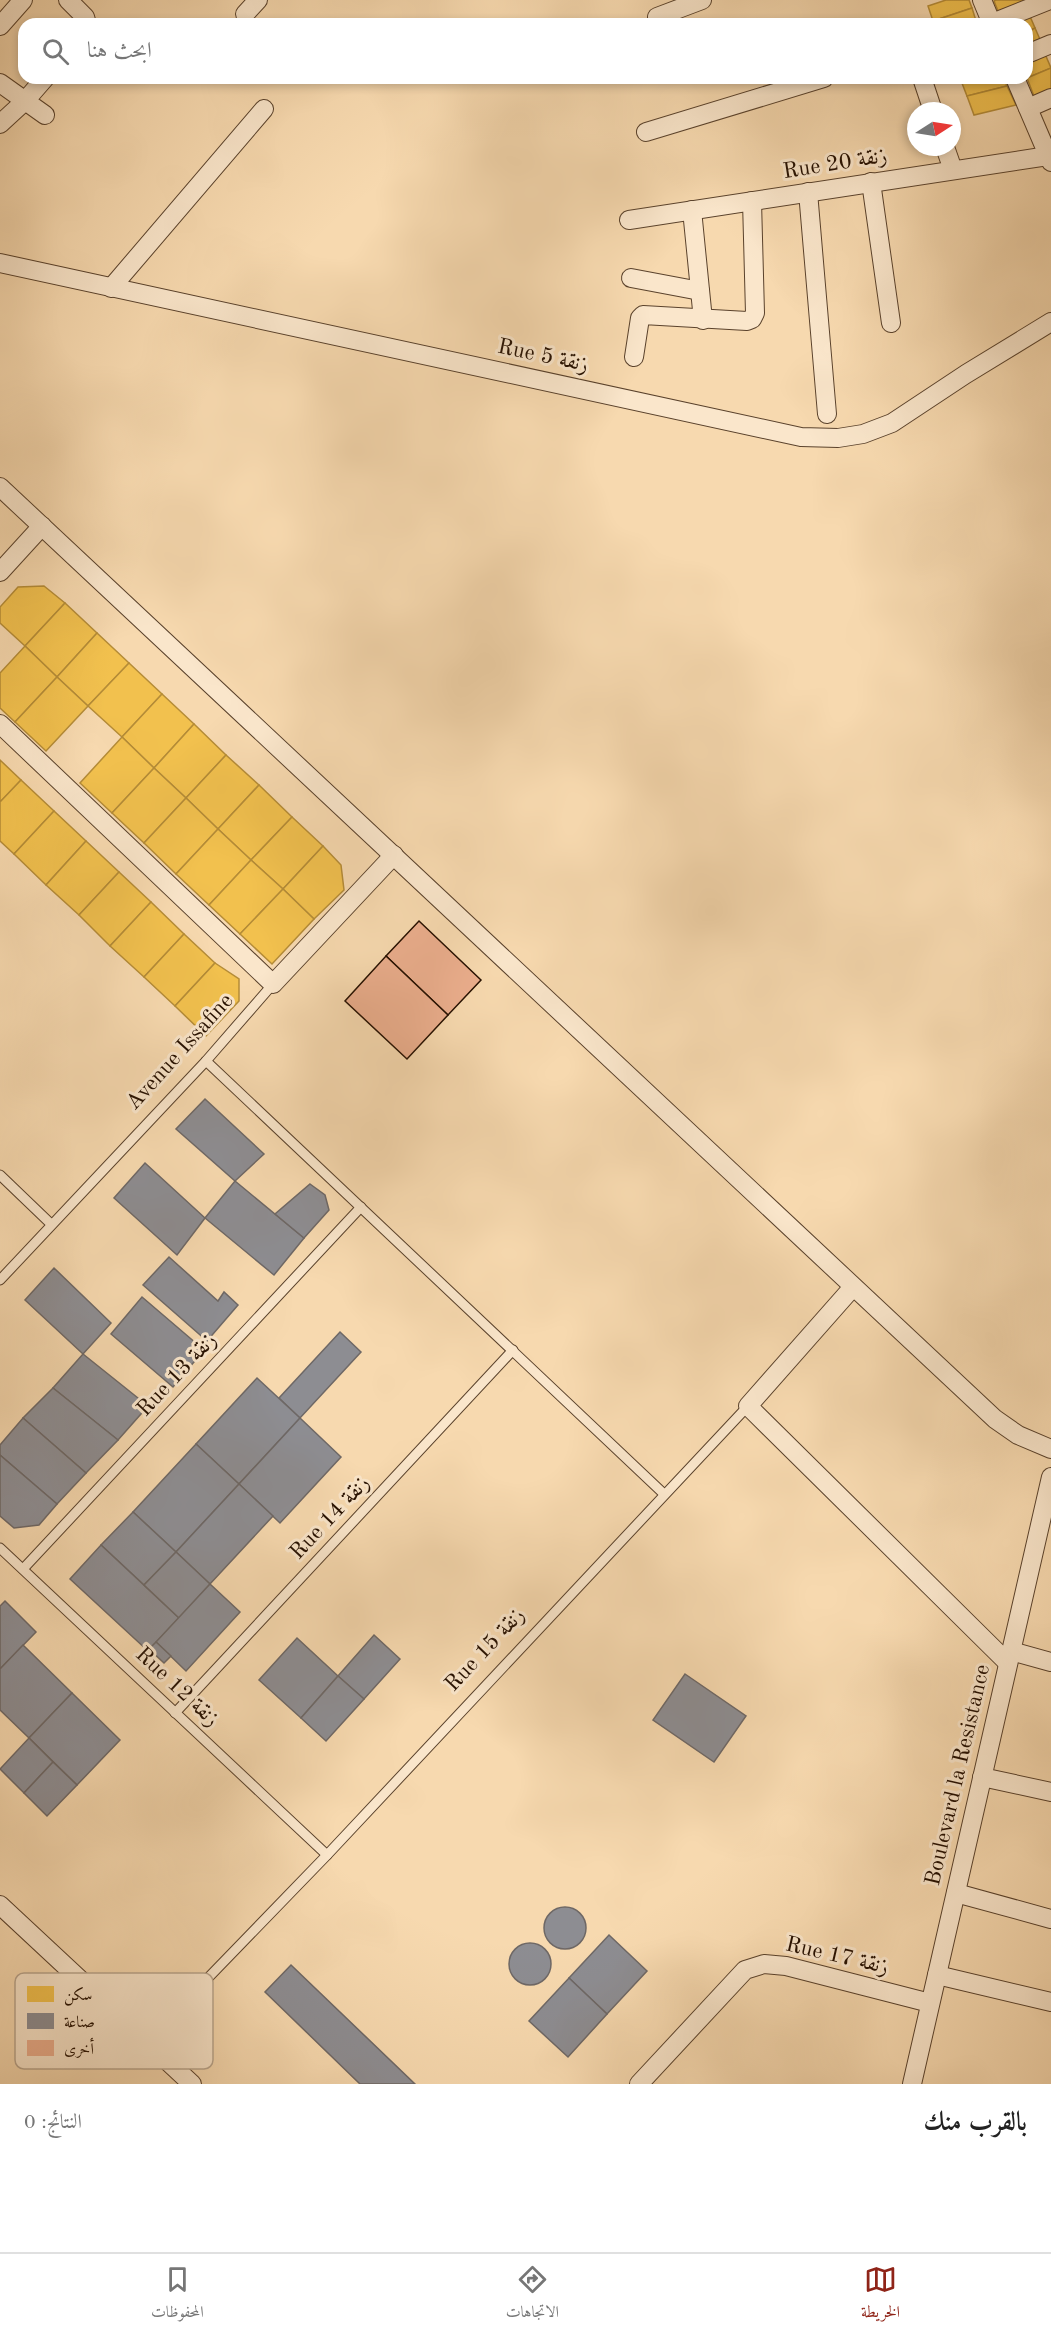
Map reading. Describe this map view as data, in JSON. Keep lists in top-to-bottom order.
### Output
{
  "streets": {
    "street": [
      "Rue 20 زنقة",
      "Rue 5 زنقة",
      "Avenue Issafine",
      "Rue 15 زنقة",
      "Boulevard la Resistance",
      "Rue 17 زنقة"
    ],
    "lane": ["Rue 13 زنقة", "Rue 14 زنقة", "Rue 12 زنقة"]
  },
  "crossings": [
    ["Rue 13 زنقة", "Rue 12 زنقة"],
    ["Rue 14 زنقة", "Rue 12 زنقة"],
    ["Rue 15 زنقة", "Rue 12 زنقة"],
    ["Boulevard la Resistance", "Rue 17 زنقة"]
  ],
  "legend": ["سكن", "صناعة", "أخرى"],
  "north": "right",
  "page": {
    "search": "ابحث هنا",
    "heading": ["بالقرب منك", "النتائج: 0"],
    "nav": ["الخريطة", "الاتجاهات", "المحفوظات"]
  }
}
